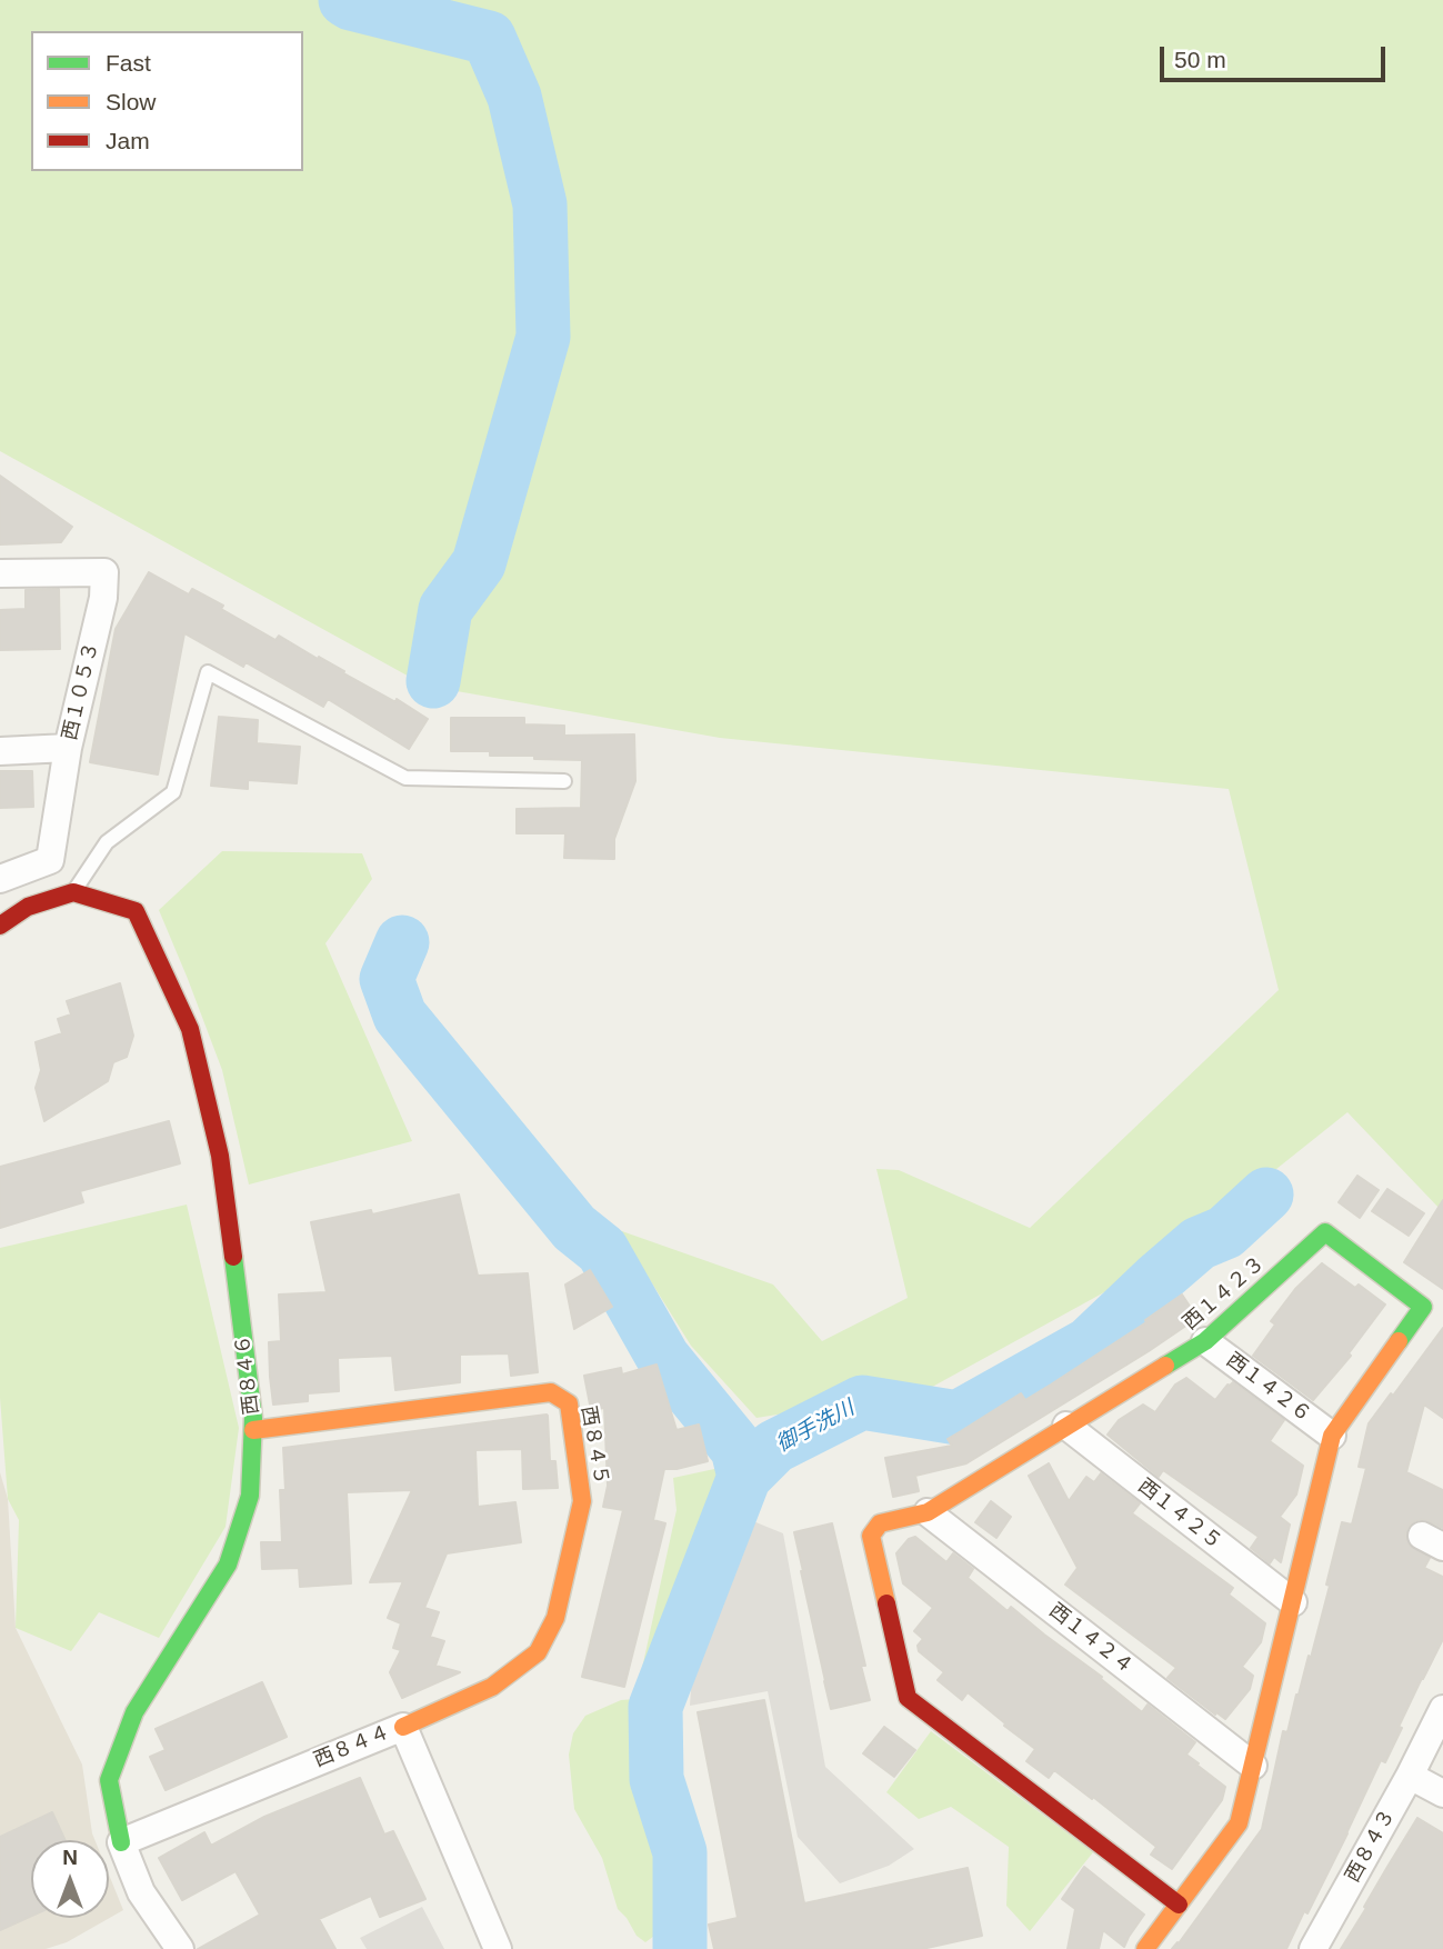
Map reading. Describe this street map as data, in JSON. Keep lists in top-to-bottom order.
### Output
{
  "streets": {
    "street": [
      "西１０５３",
      "西１４２３",
      "西８４６",
      "西１４２６",
      "西８４５",
      "西１４２５",
      "西１４２４",
      "西８４４",
      "西８４３"
    ]
  },
  "crossings": [
    ["西１４２３", "西１４２６"],
    ["西１４２３", "西１４２５"],
    ["西１４２３", "西１４２４"],
    ["西８４６", "西８４５"],
    ["西８４６", "西８４４"],
    ["西８４５", "西８４４"]
  ],
  "water": ["御手洗川"],
  "legend": ["Fast", "Slow", "Jam"],
  "scale_bar": "50 m",
  "north": "top"
}
